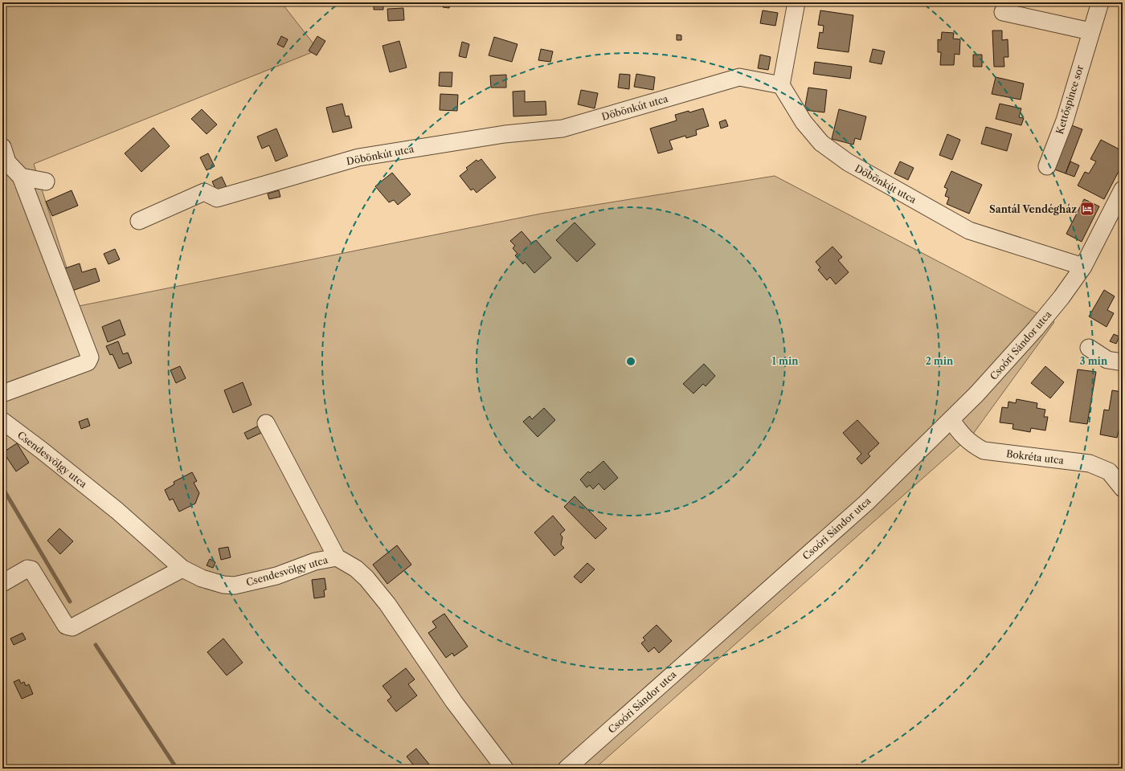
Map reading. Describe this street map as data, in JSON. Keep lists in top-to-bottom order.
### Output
{
  "streets": {
    "street": [
      "Kettőspince sor",
      "Döbönkút utca",
      "Csoóri Sándor utca",
      "Bokréta utca",
      "Csendesvölgy utca"
    ]
  },
  "crossings": [
    ["Döbönkút utca", "Csoóri Sándor utca"],
    ["Csoóri Sándor utca", "Bokréta utca"]
  ],
  "places": {
    "hotel": ["Santál Vendégház"]
  },
  "rings": ["1 min", "2 min", "3 min"]
}
